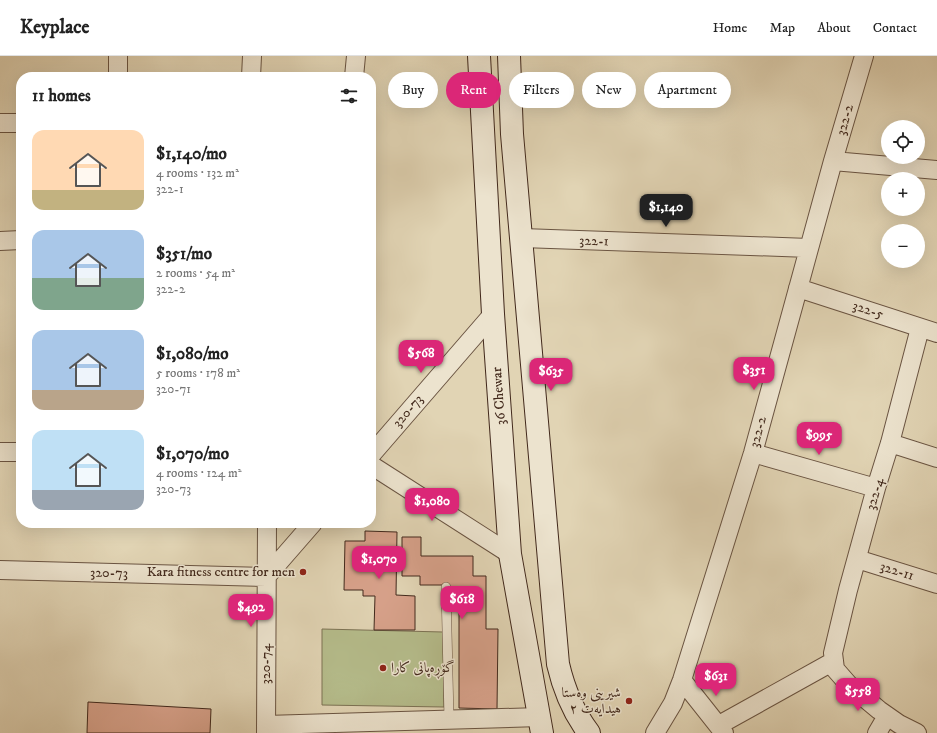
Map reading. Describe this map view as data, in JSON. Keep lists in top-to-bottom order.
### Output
{
  "streets": {
    "street": [
      "322-2",
      "322-1",
      "322-5",
      "36 Chewar",
      "320-73",
      "322-4",
      "322-11",
      "320-74"
    ]
  },
  "crossings": [
    ["322-2", "322-1"],
    ["322-2", "322-5"],
    ["322-5", "322-4"],
    ["36 Chewar", "320-73"],
    ["320-73", "320-74"],
    ["322-4", "322-11"]
  ],
  "places": ["Kara fitness centre for men", "گۆڕەپانی کارا", "شیرینی وەستا هیدایەت ٢"],
  "page": {
    "header": "Keyplace",
    "nav": [
      "Home",
      "Map",
      "About",
      "Contact"
    ],
    "chip": [
      "Buy",
      "Rent",
      "Filters",
      "New",
      "Apartment"
    ],
    "heading": "11 homes",
    "map_buttons": ["+", "−"],
    "list": [
      {
        "name": "$1,140/mo",
        "note": "4 rooms · 132 m² · 322-1"
      },
      {
        "name": "$351/mo",
        "note": "2 rooms · 54 m² · 322-2"
      },
      {
        "name": "$1,080/mo",
        "note": "5 rooms · 178 m² · 320-71"
      },
      {
        "name": "$1,070/mo",
        "note": "4 rooms · 124 m² · 320-73"
      }
    ],
    "price": [
      "$1,140",
      "$568",
      "$351",
      "$635",
      "$995",
      "$1,080",
      "$1,070",
      "$618",
      "$492",
      "$631",
      "$558"
    ]
  }
}
